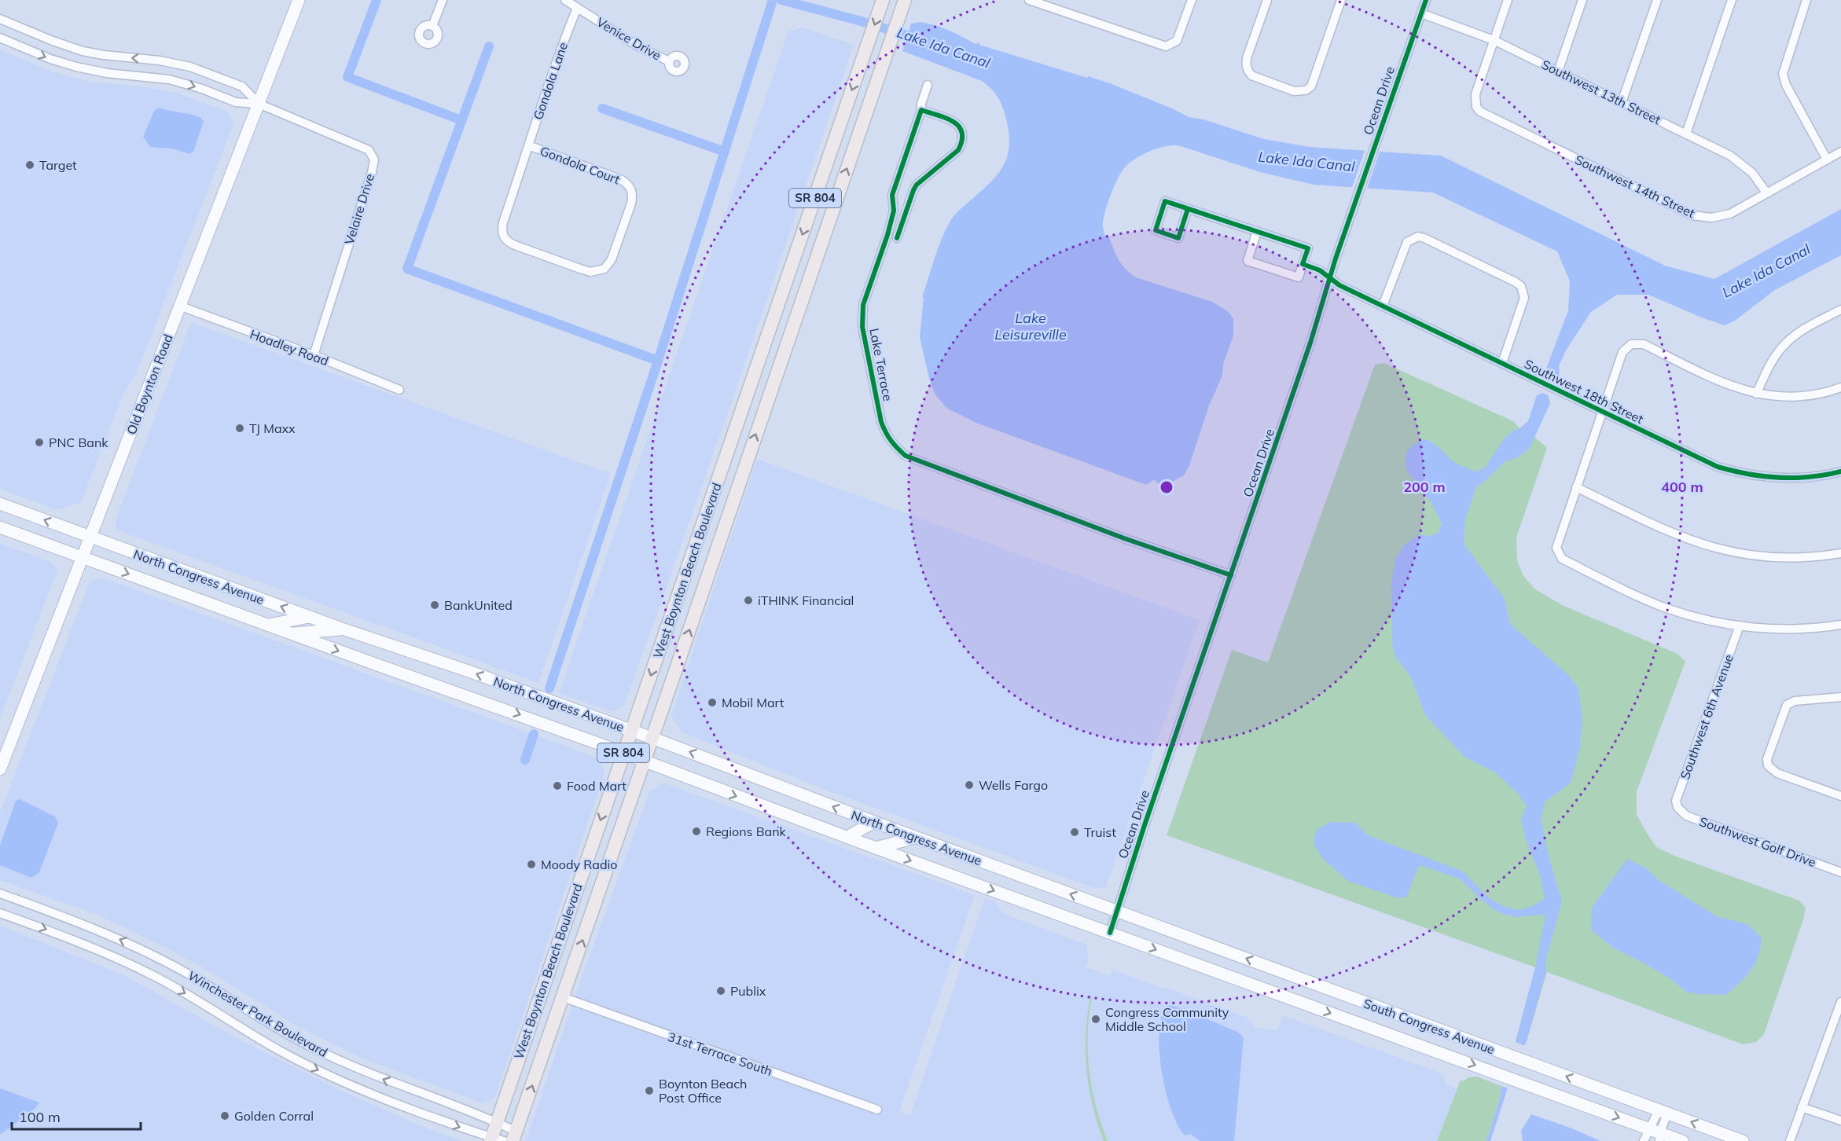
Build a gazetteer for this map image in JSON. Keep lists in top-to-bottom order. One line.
{"streets":{"main road":["SR 804","Old Boynton Road","West Boynton Beach Boulevard","North Congress Avenue","South Congress Avenue"],"street":["Venice Drive","Gondola Lane","Southwest 13th Street","Ocean Drive","Gondola Court","Southwest 14th Street","Velaire Drive","Hoadley Road","Lake Terrace","Southwest 18th Street","Southwest 6th Avenue","Southwest Golf Drive","Winchester Park Boulevard","31st Terrace South"]},"crossings":[["Venice Drive","Gondola Lane"],["Gondola Lane","Gondola Court"],["Southwest 13th Street","Ocean Drive"],["Southwest 13th Street","Southwest 14th Street"],["Ocean Drive","Lake Terrace"],["Ocean Drive","Southwest 18th Street"],["Ocean Drive","North Congress Avenue"],["Ocean Drive","South Congress Avenue"],["Velaire Drive","Hoadley Road"],["Velaire Drive","Old Boynton Road"],["Hoadley Road","Old Boynton Road"],["Old Boynton Road","North Congress Avenue"],["West Boynton Beach Boulevard","North Congress Avenue"],["West Boynton Beach Boulevard","Winchester Park Boulevard"],["West Boynton Beach Boulevard","31st Terrace South"],["North Congress Avenue","South Congress Avenue"],["Southwest 6th Avenue","Southwest Golf Drive"]],"water":["Lake Ida Canal","Lake Leisureville"],"places":["Target","TJ Maxx","PNC Bank","iTHINK Financial","BankUnited","Mobil Mart","Wells Fargo","Food Mart","Regions Bank","Truist","Moody Radio","Publix","Congress Community Middle School","Boynton Beach Post Office","Golden Corral"],"scale_bar":"100 m","rings":["200 m","400 m"]}
